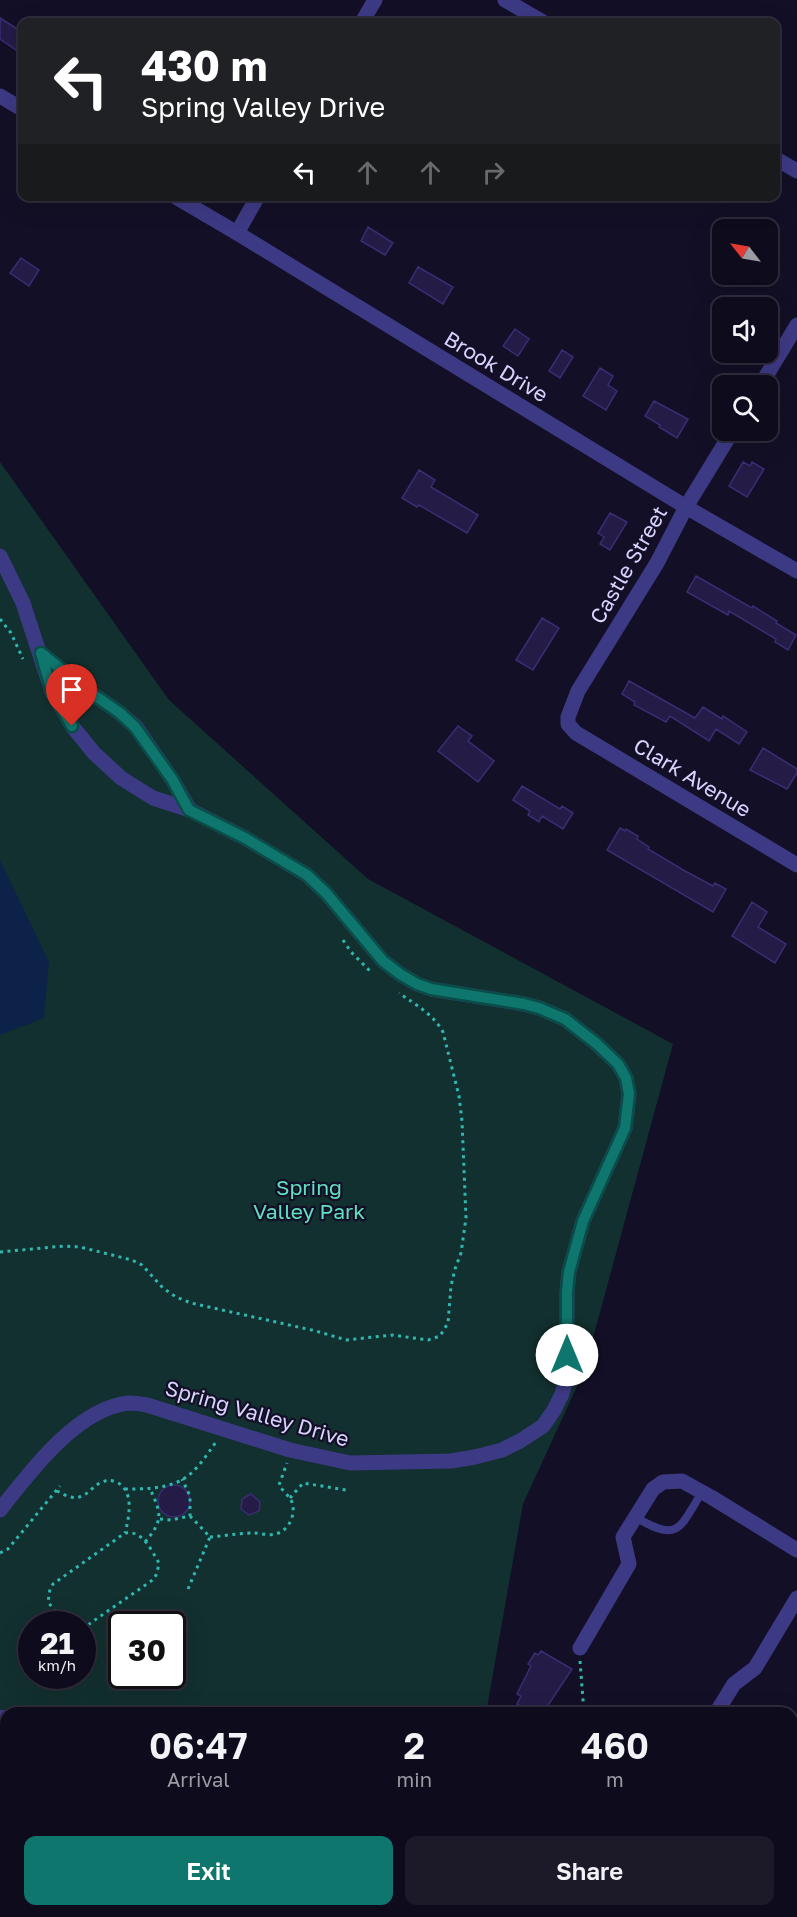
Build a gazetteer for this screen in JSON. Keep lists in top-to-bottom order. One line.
{"streets":{"street":["Brook Drive","Castle Street","Clark Avenue","Spring Valley Drive"]},"crossings":[["Brook Drive","Castle Street"],["Castle Street","Clark Avenue"]],"parks":["Spring Valley Park"],"north":"top left","page":{"turn":["430 m","Spring Valley Drive"],"speed":"21 km/h","limit":"30","eta":["06:47","Arrival","2","min","460","m"],"buttons":["Exit","Share"]}}
